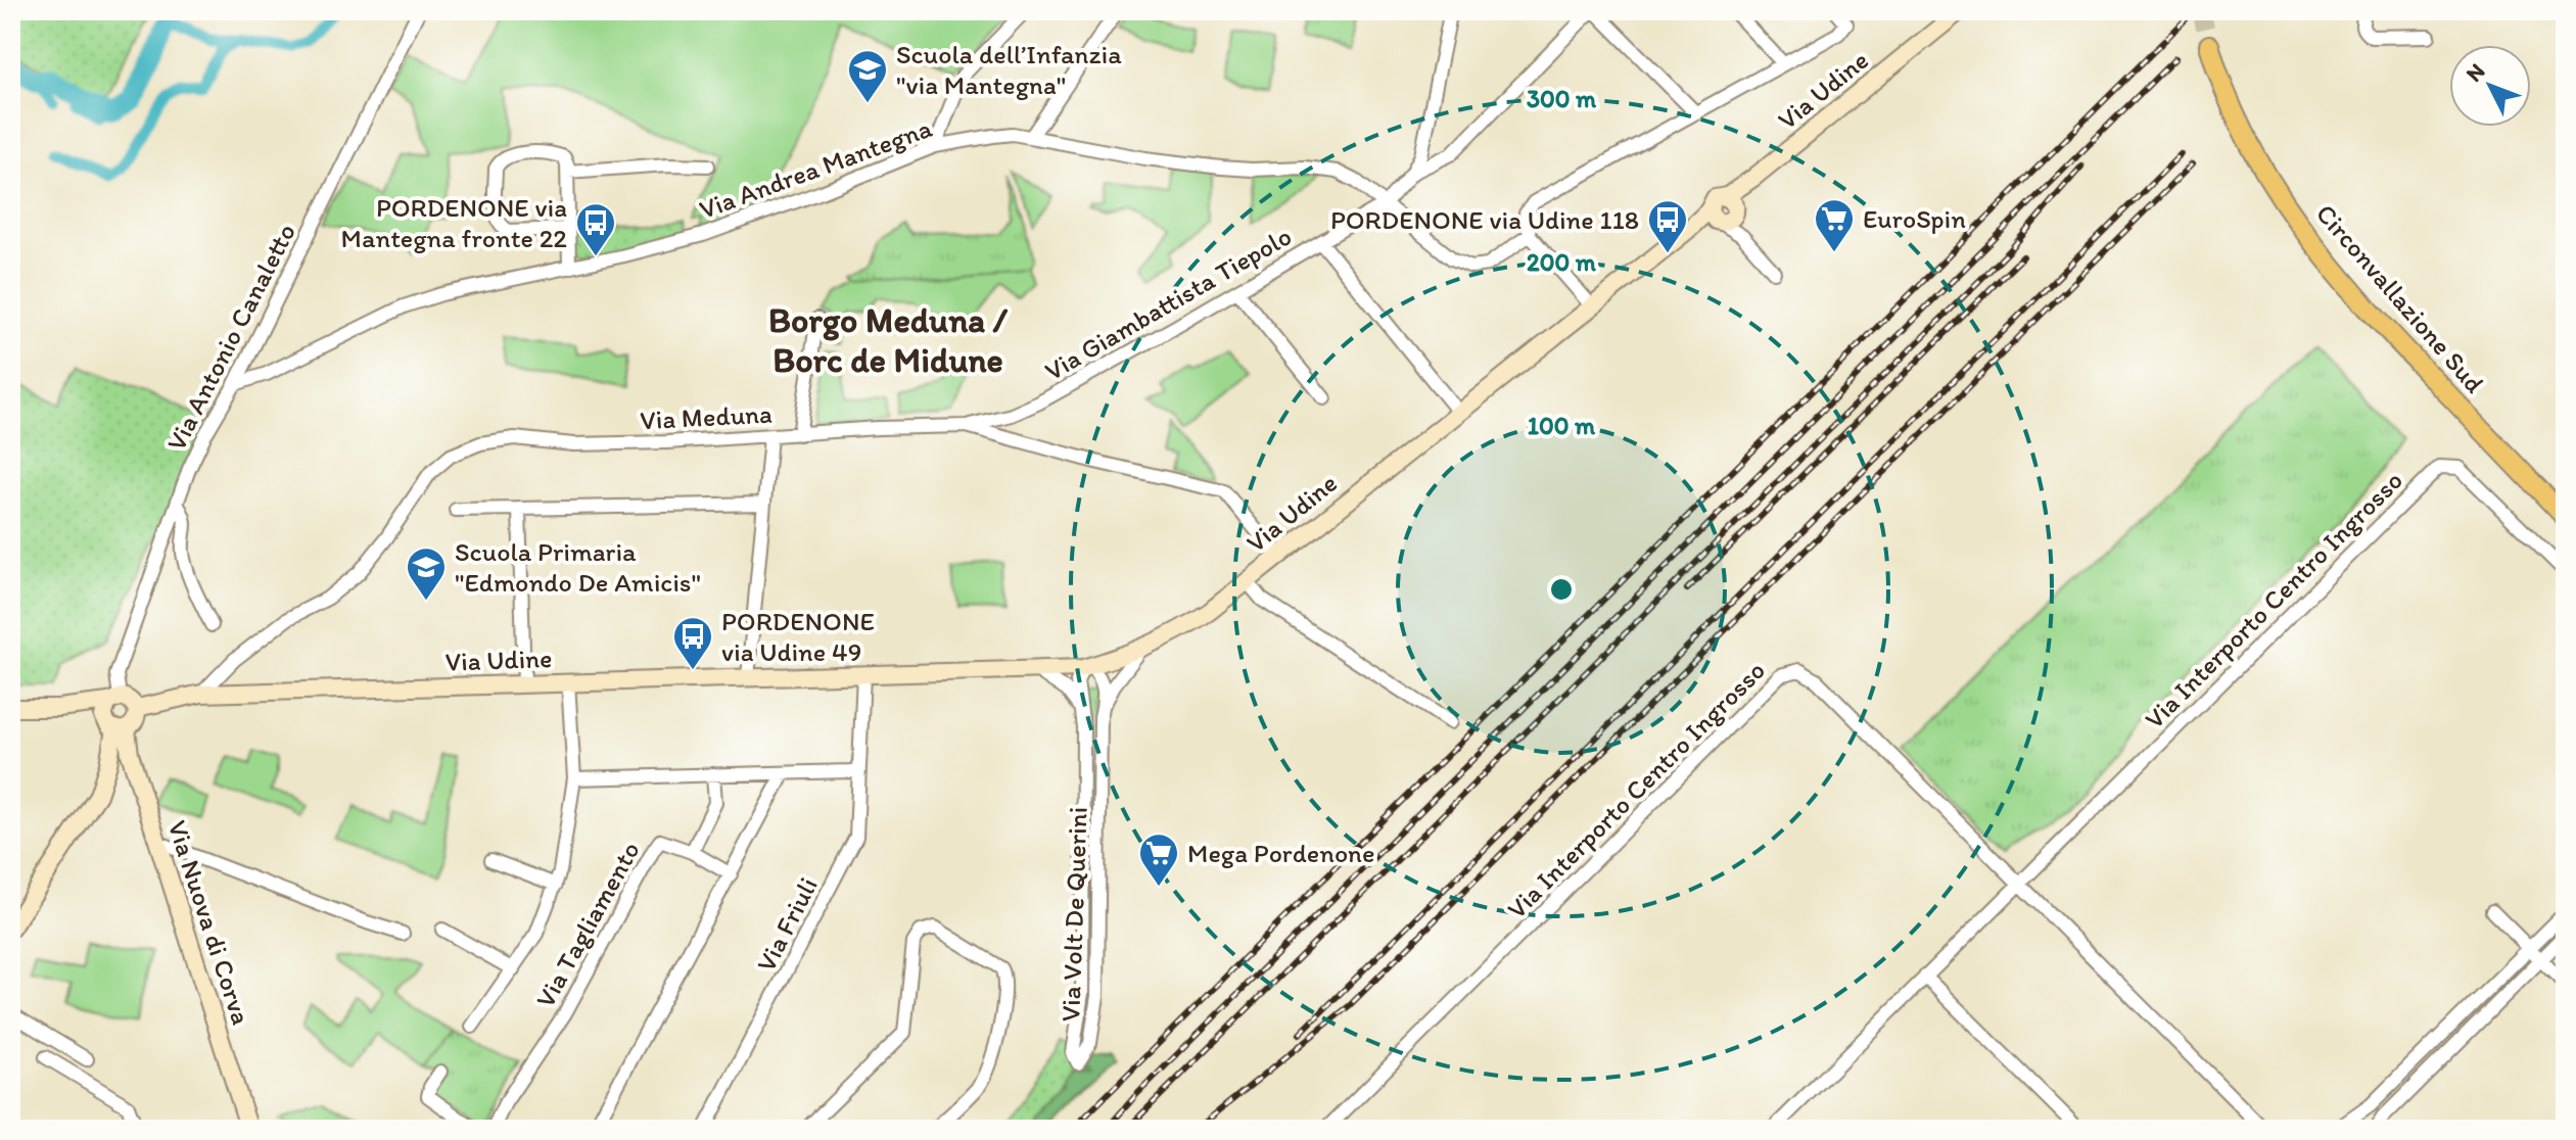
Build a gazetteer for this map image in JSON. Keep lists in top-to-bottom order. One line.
{"streets":{"main road":["Via Udine","Circonvallazione Sud","Via Nuova di Corva"],"street":["Via Andrea Mantegna","Via Giambattista Tiepolo","Via Antonio Canaletto","Via Meduna","Via Interporto Centro Ingrosso","Via Volt De Querini","Via Tagliamento","Via Friuli"]},"crossings":[["Via Udine","Via Antonio Canaletto"],["Via Udine","Via Meduna"],["Via Udine","Via Volt De Querini"],["Via Udine","Via Nuova di Corva"],["Via Udine","Via Friuli"],["Via Andrea Mantegna","Via Giambattista Tiepolo"],["Via Andrea Mantegna","Via Antonio Canaletto"],["Via Giambattista Tiepolo","Via Meduna"],["Via Antonio Canaletto","Via Nuova di Corva"]],"districts":["Borgo Meduna / Borc de Midune"],"places":{"school or university":["Scuola dell’Infanzia \"via Mantegna\"","Scuola Primaria \"Edmondo De Amicis\""],"supermarket":["EuroSpin","Mega Pordenone"],"bus stop":["PORDENONE via Udine 118","PORDENONE via Mantegna fronte 22","PORDENONE via Udine 49"]},"north":"top left","rings":["300 m","200 m","100 m"]}
